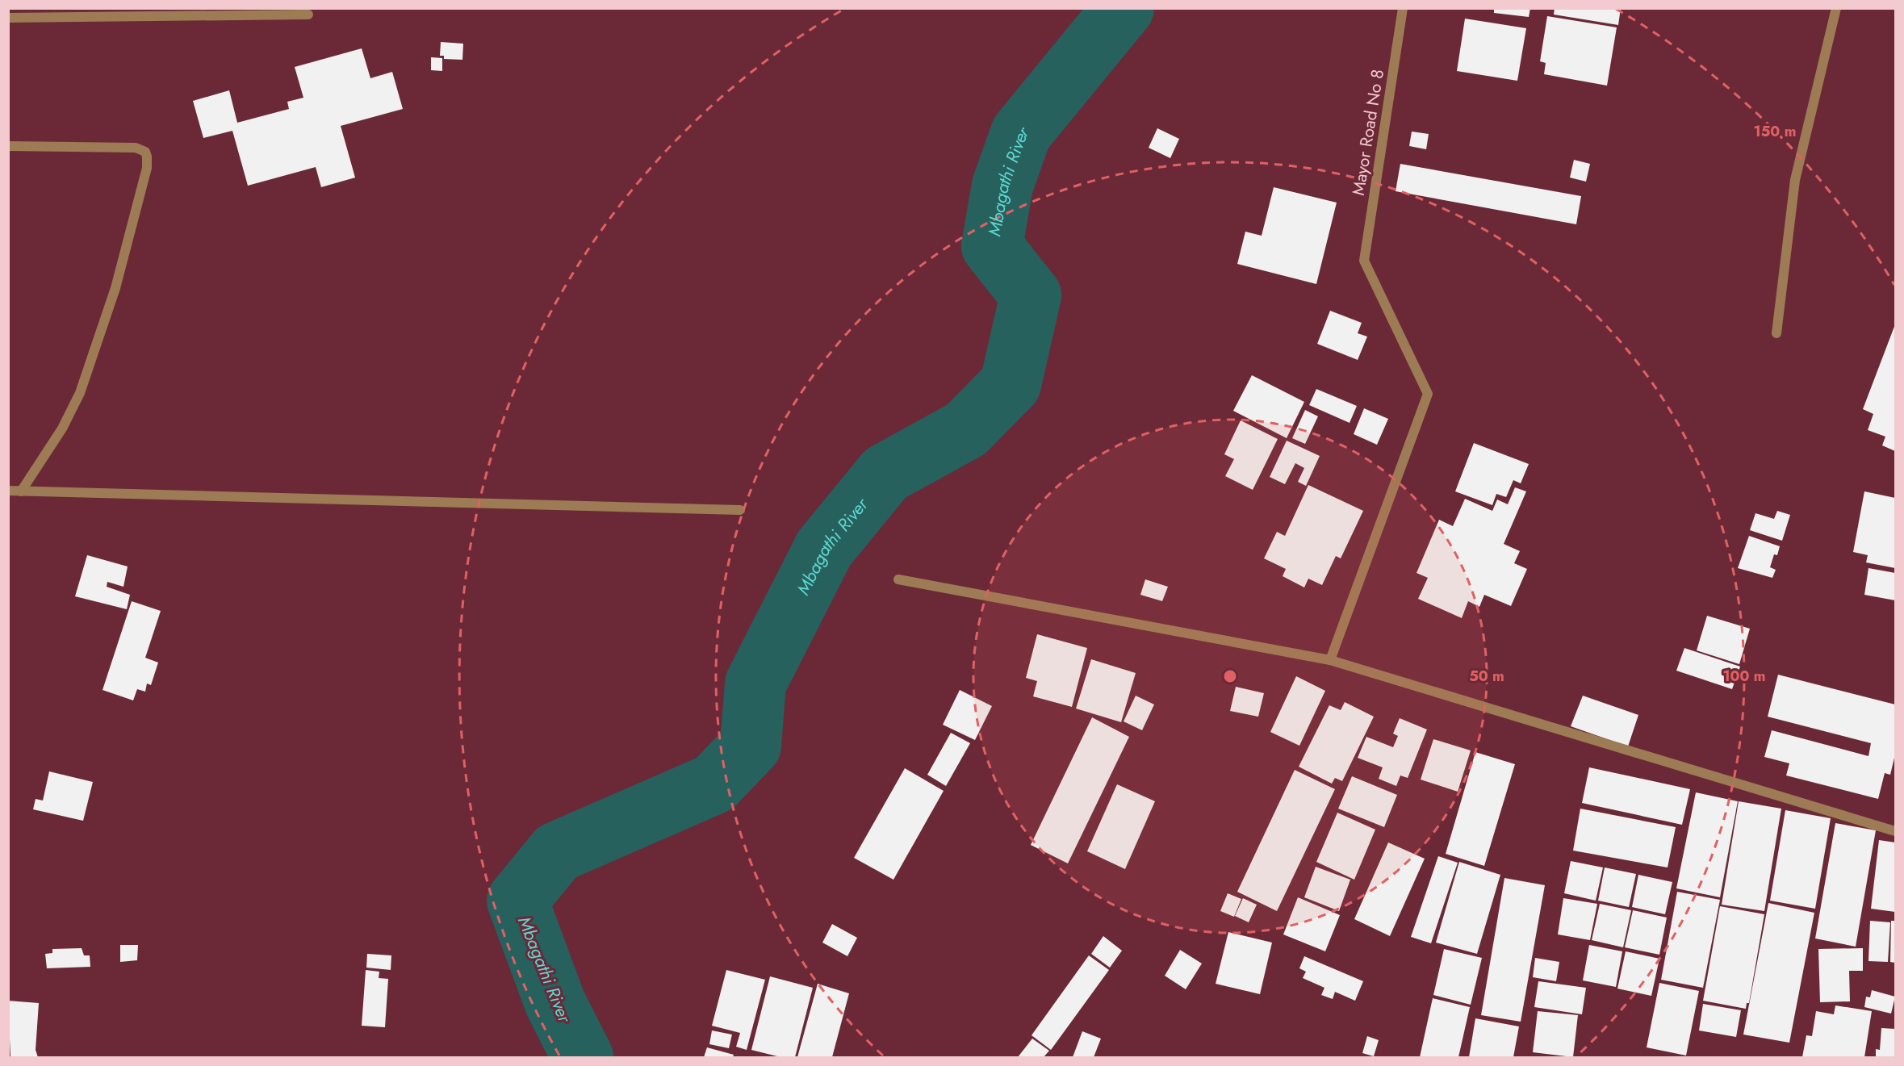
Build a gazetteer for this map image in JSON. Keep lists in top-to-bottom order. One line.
{"streets":{"street":["Mayor Road No 8"]},"water":["Mbagathi River"],"rings":["150 m","50 m","100 m"]}
